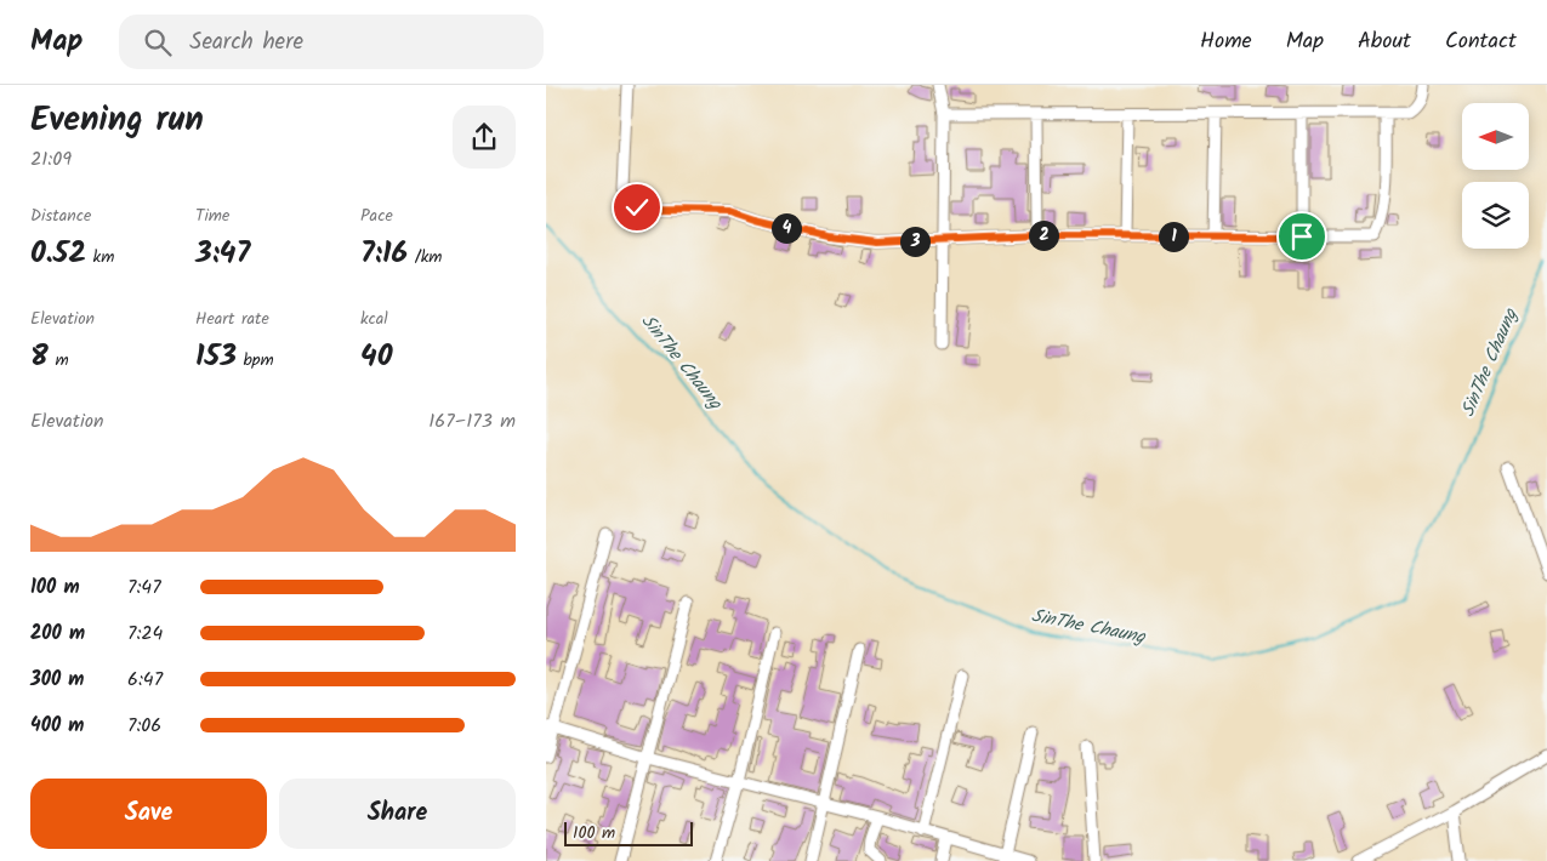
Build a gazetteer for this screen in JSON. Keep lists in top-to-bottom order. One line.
{"water":["SinThe Chaung"],"scale_bar":"100 m","north":"left","page":{"header":"Map","search":"Search here","nav":["Home","Map","About","Contact"],"heading":["Evening run","21:09"],"stats":[["Distance","0.52 km"],["Time","3:47"],["Pace","7:16 /km"],["Elevation","8 m"],["Heart rate","153 bpm"],["kcal","40"]],"pins":["4","2","1","3"],"chart":["Elevation","167–173 m"],"list":[{"name":"100 m","note":"7:47"},{"name":"200 m","note":"7:24"},{"name":"300 m","note":"6:47"},{"name":"400 m","note":"7:06"}],"buttons":["Save","Share"],"scale":"100 m"}}
